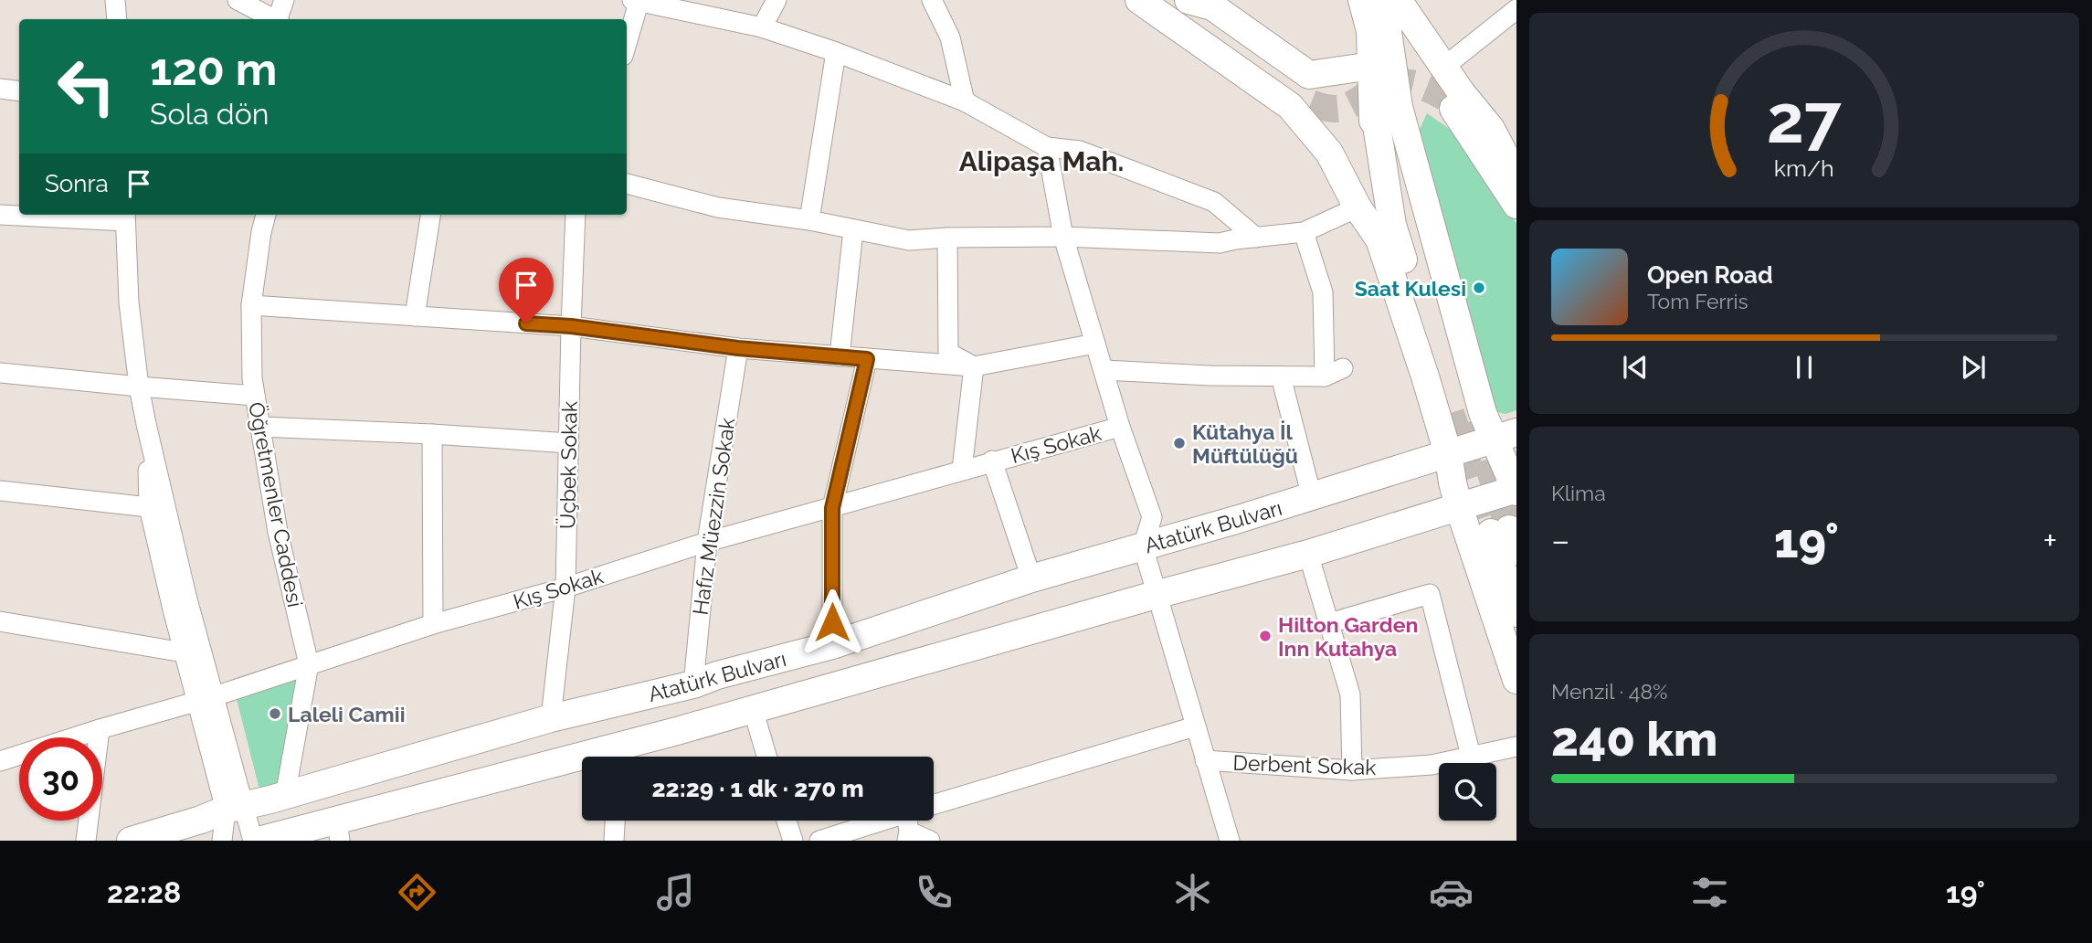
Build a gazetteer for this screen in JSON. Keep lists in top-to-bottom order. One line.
{"streets":{"main road":["Atatürk Bulvarı"],"street":["Kış Sokak","Üçbek Sokak","Öğretmenler Caddesi","Hafız Müezzin Sokak","Derbent Sokak"]},"crossings":[["Kış Sokak","Üçbek Sokak"],["Kış Sokak","Öğretmenler Caddesi"],["Kış Sokak","Hafız Müezzin Sokak"],["Üçbek Sokak","Atatürk Bulvarı"],["Öğretmenler Caddesi","Atatürk Bulvarı"],["Hafız Müezzin Sokak","Atatürk Bulvarı"]],"districts":["Alipaşa Mah."],"places":["Saat Kulesi","Kütahya İl Müftülüğü","Hilton Garden Inn Kutahya","Laleli Camii"],"page":{"turn":["120 m","Sola dön"],"then":"Sonra","song":["Open Road","Tom Ferris"],"tile":["Klima",["Menzil · 48%","240 km"]],"heat":["−","19°","+"],"limit":"30","trip":"22:29 · 1 dk · 270 m","tabs":["22:28","19°"],"gauge":["27","km/h"]}}
